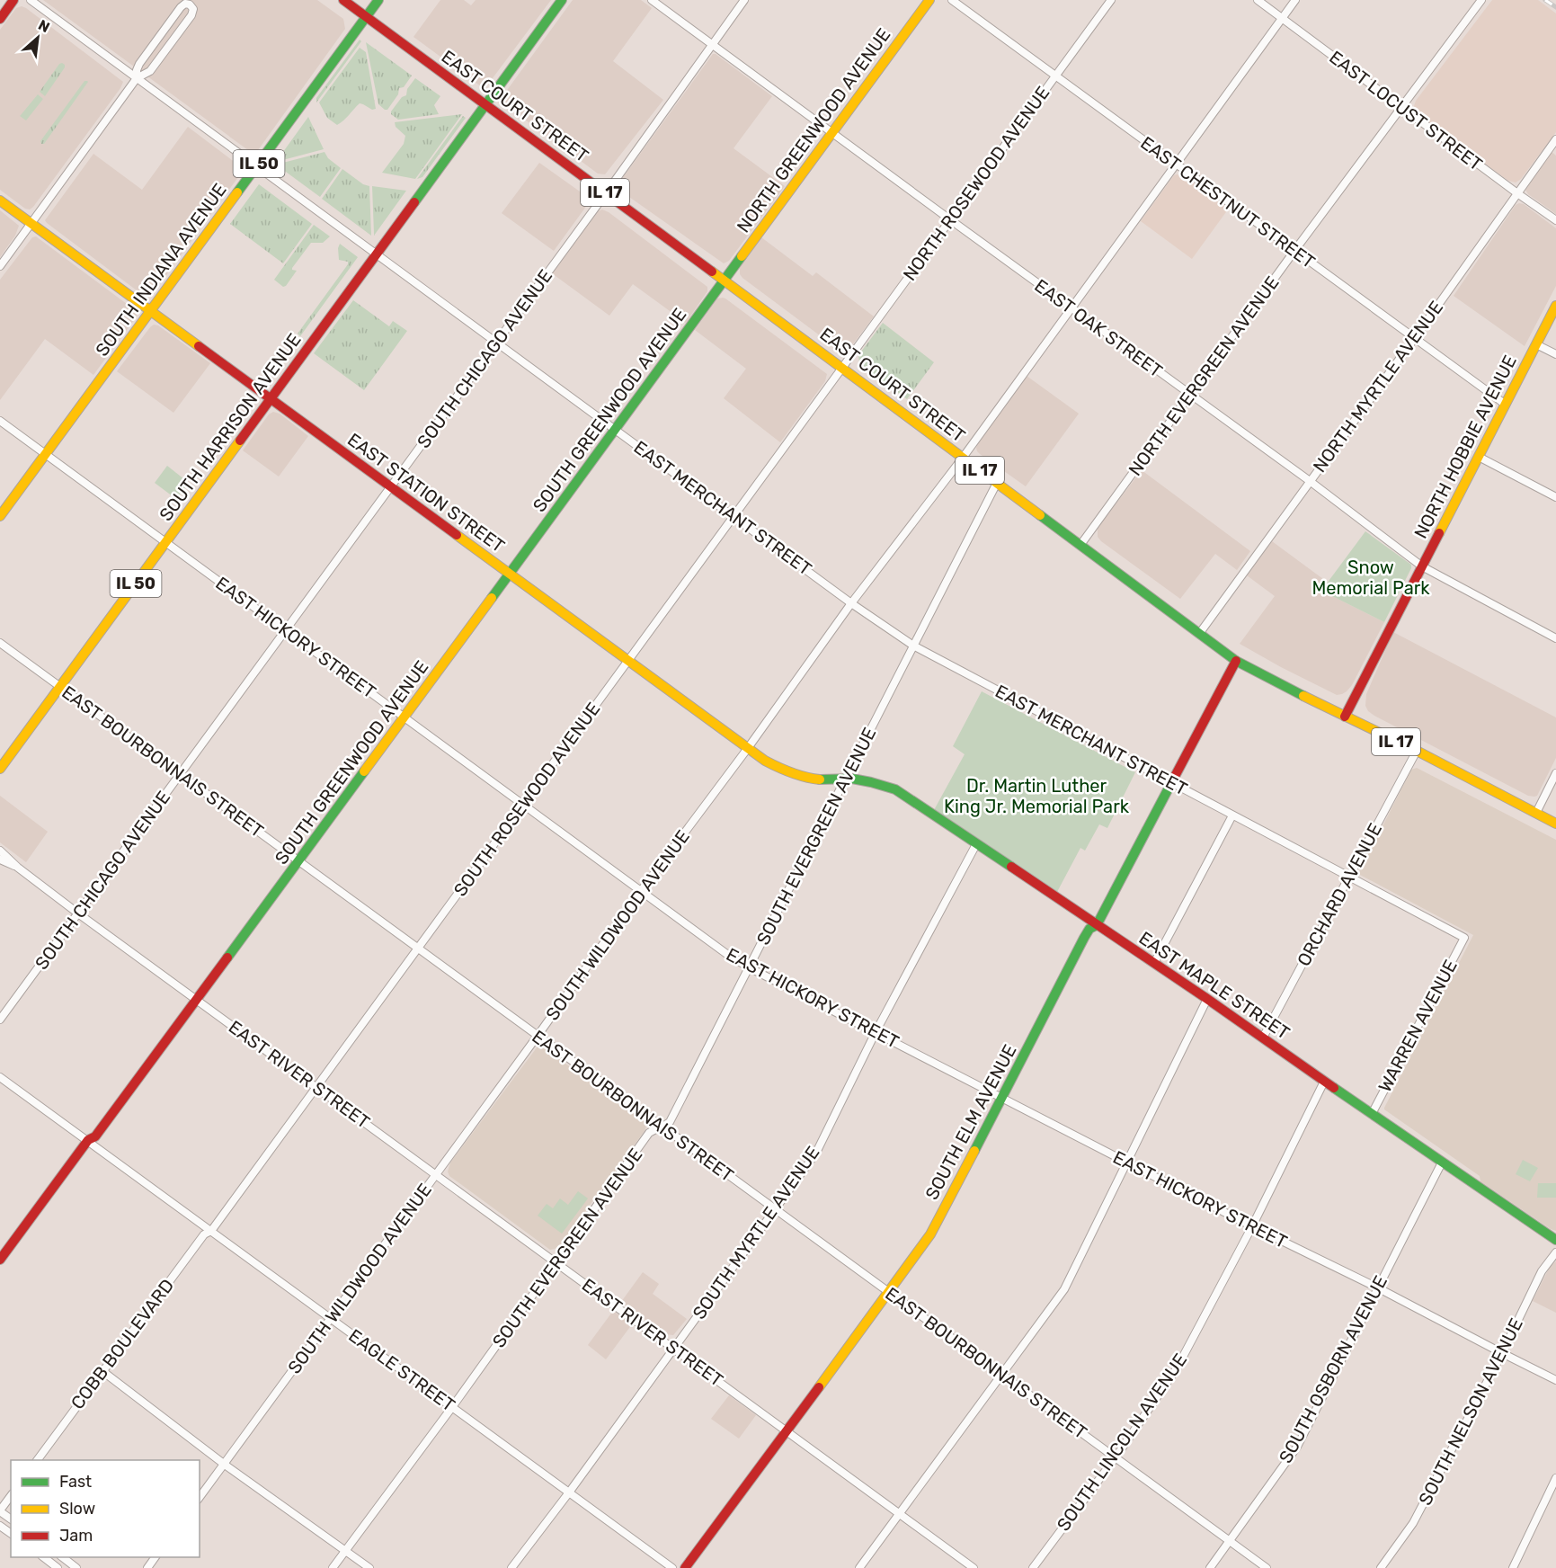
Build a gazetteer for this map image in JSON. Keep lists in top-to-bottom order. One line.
{"streets":{"main road":["EAST COURT STREET","NORTH GREENWOOD AVENUE","IL 50","IL 17","SOUTH INDIANA AVENUE","SOUTH GREENWOOD AVENUE","SOUTH HARRISON AVENUE","NORTH HOBBIE AVENUE","EAST STATION STREET","EAST MAPLE STREET","SOUTH ELM AVENUE"],"street":["EAST LOCUST STREET","NORTH ROSEWOOD AVENUE","EAST CHESTNUT STREET","EAST OAK STREET","SOUTH CHICAGO AVENUE","NORTH EVERGREEN AVENUE","NORTH MYRTLE AVENUE","EAST MERCHANT STREET","EAST HICKORY STREET","EAST BOURBONNAIS STREET","SOUTH ROSEWOOD AVENUE","SOUTH EVERGREEN AVENUE","ORCHARD AVENUE","SOUTH WILDWOOD AVENUE","WARREN AVENUE","EAST RIVER STREET","SOUTH MYRTLE AVENUE","COBB BOULEVARD","SOUTH OSBORN AVENUE","EAGLE STREET","SOUTH NELSON AVENUE","SOUTH LINCOLN AVENUE"]},"crossings":[["EAST COURT STREET","NORTH GREENWOOD AVENUE"],["EAST COURT STREET","IL 50"],["EAST COURT STREET","NORTH ROSEWOOD AVENUE"],["EAST COURT STREET","SOUTH INDIANA AVENUE"],["EAST COURT STREET","SOUTH CHICAGO AVENUE"],["EAST COURT STREET","NORTH EVERGREEN AVENUE"],["EAST COURT STREET","NORTH MYRTLE AVENUE"],["EAST COURT STREET","SOUTH GREENWOOD AVENUE"],["EAST COURT STREET","SOUTH HARRISON AVENUE"],["EAST COURT STREET","NORTH HOBBIE AVENUE"],["EAST COURT STREET","SOUTH ROSEWOOD AVENUE"],["EAST COURT STREET","SOUTH EVERGREEN AVENUE"],["EAST COURT STREET","ORCHARD AVENUE"],["EAST COURT STREET","SOUTH WILDWOOD AVENUE"],["EAST COURT STREET","SOUTH ELM AVENUE"],["EAST LOCUST STREET","NORTH EVERGREEN AVENUE"],["EAST LOCUST STREET","NORTH MYRTLE AVENUE"],["EAST LOCUST STREET","SOUTH WILDWOOD AVENUE"],["NORTH GREENWOOD AVENUE","EAST OAK STREET"],["NORTH GREENWOOD AVENUE","SOUTH GREENWOOD AVENUE"],["IL 50","SOUTH INDIANA AVENUE"],["IL 50","SOUTH HARRISON AVENUE"],["NORTH ROSEWOOD AVENUE","EAST CHESTNUT STREET"],["NORTH ROSEWOOD AVENUE","EAST OAK STREET"],["NORTH ROSEWOOD AVENUE","SOUTH ROSEWOOD AVENUE"],["EAST CHESTNUT STREET","NORTH EVERGREEN AVENUE"],["EAST CHESTNUT STREET","NORTH MYRTLE AVENUE"],["EAST CHESTNUT STREET","NORTH HOBBIE AVENUE"],["EAST CHESTNUT STREET","SOUTH WILDWOOD AVENUE"],["SOUTH INDIANA AVENUE","EAST STATION STREET"],["SOUTH INDIANA AVENUE","EAST MERCHANT STREET"],["SOUTH INDIANA AVENUE","EAST HICKORY STREET"],["EAST OAK STREET","SOUTH CHICAGO AVENUE"],["EAST OAK STREET","NORTH EVERGREEN AVENUE"],["EAST OAK STREET","NORTH MYRTLE AVENUE"],["EAST OAK STREET","NORTH HOBBIE AVENUE"],["EAST OAK STREET","SOUTH WILDWOOD AVENUE"],["SOUTH CHICAGO AVENUE","EAST STATION STREET"],["SOUTH CHICAGO AVENUE","EAST MERCHANT STREET"],["SOUTH CHICAGO AVENUE","EAST HICKORY STREET"],["SOUTH CHICAGO AVENUE","EAST BOURBONNAIS STREET"],["SOUTH CHICAGO AVENUE","EAST RIVER STREET"],["SOUTH GREENWOOD AVENUE","EAST STATION STREET"],["SOUTH GREENWOOD AVENUE","EAST MERCHANT STREET"],["SOUTH GREENWOOD AVENUE","EAST HICKORY STREET"],["SOUTH GREENWOOD AVENUE","EAST BOURBONNAIS STREET"],["SOUTH GREENWOOD AVENUE","EAST RIVER STREET"],["SOUTH GREENWOOD AVENUE","EAGLE STREET"],["SOUTH HARRISON AVENUE","EAST STATION STREET"],["SOUTH HARRISON AVENUE","EAST MERCHANT STREET"],["SOUTH HARRISON AVENUE","EAST HICKORY STREET"],["SOUTH HARRISON AVENUE","EAST BOURBONNAIS STREET"],["EAST STATION STREET","SOUTH ROSEWOOD AVENUE"],["EAST STATION STREET","SOUTH EVERGREEN AVENUE"],["EAST STATION STREET","SOUTH WILDWOOD AVENUE"],["EAST STATION STREET","EAST MAPLE STREET"],["EAST MERCHANT STREET","SOUTH ROSEWOOD AVENUE"],["EAST MERCHANT STREET","SOUTH EVERGREEN AVENUE"],["EAST MERCHANT STREET","ORCHARD AVENUE"],["EAST MERCHANT STREET","SOUTH WILDWOOD AVENUE"],["EAST MERCHANT STREET","WARREN AVENUE"],["EAST MERCHANT STREET","SOUTH ELM AVENUE"],["EAST HICKORY STREET","SOUTH ROSEWOOD AVENUE"],["EAST HICKORY STREET","SOUTH EVERGREEN AVENUE"],["EAST HICKORY STREET","SOUTH WILDWOOD AVENUE"],["EAST HICKORY STREET","SOUTH ELM AVENUE"],["EAST HICKORY STREET","SOUTH MYRTLE AVENUE"],["EAST HICKORY STREET","SOUTH OSBORN AVENUE"],["EAST HICKORY STREET","SOUTH NELSON AVENUE"],["EAST HICKORY STREET","SOUTH LINCOLN AVENUE"],["EAST BOURBONNAIS STREET","SOUTH ROSEWOOD AVENUE"],["EAST BOURBONNAIS STREET","SOUTH EVERGREEN AVENUE"],["EAST BOURBONNAIS STREET","SOUTH WILDWOOD AVENUE"],["EAST BOURBONNAIS STREET","SOUTH ELM AVENUE"],["EAST BOURBONNAIS STREET","SOUTH MYRTLE AVENUE"],["EAST BOURBONNAIS STREET","SOUTH OSBORN AVENUE"],["EAST BOURBONNAIS STREET","SOUTH LINCOLN AVENUE"],["SOUTH ROSEWOOD AVENUE","EAST RIVER STREET"],["SOUTH ROSEWOOD AVENUE","COBB BOULEVARD"],["SOUTH ROSEWOOD AVENUE","EAGLE STREET"],["SOUTH EVERGREEN AVENUE","EAST MAPLE STREET"],["SOUTH EVERGREEN AVENUE","EAST RIVER STREET"],["SOUTH EVERGREEN AVENUE","EAGLE STREET"],["ORCHARD AVENUE","EAST MAPLE STREET"],["SOUTH WILDWOOD AVENUE","EAST RIVER STREET"],["SOUTH WILDWOOD AVENUE","EAGLE STREET"],["EAST MAPLE STREET","WARREN AVENUE"],["EAST MAPLE STREET","SOUTH ELM AVENUE"],["EAST MAPLE STREET","SOUTH MYRTLE AVENUE"],["EAST MAPLE STREET","SOUTH OSBORN AVENUE"],["EAST MAPLE STREET","SOUTH LINCOLN AVENUE"],["EAST RIVER STREET","SOUTH ELM AVENUE"],["EAST RIVER STREET","SOUTH MYRTLE AVENUE"],["SOUTH MYRTLE AVENUE","EAGLE STREET"],["COBB BOULEVARD","EAGLE STREET"]],"parks":["Snow Memorial Park","Dr. Martin Luther King Jr. Memorial Park"],"legend":["Fast","Slow","Jam"],"north":"top right"}
